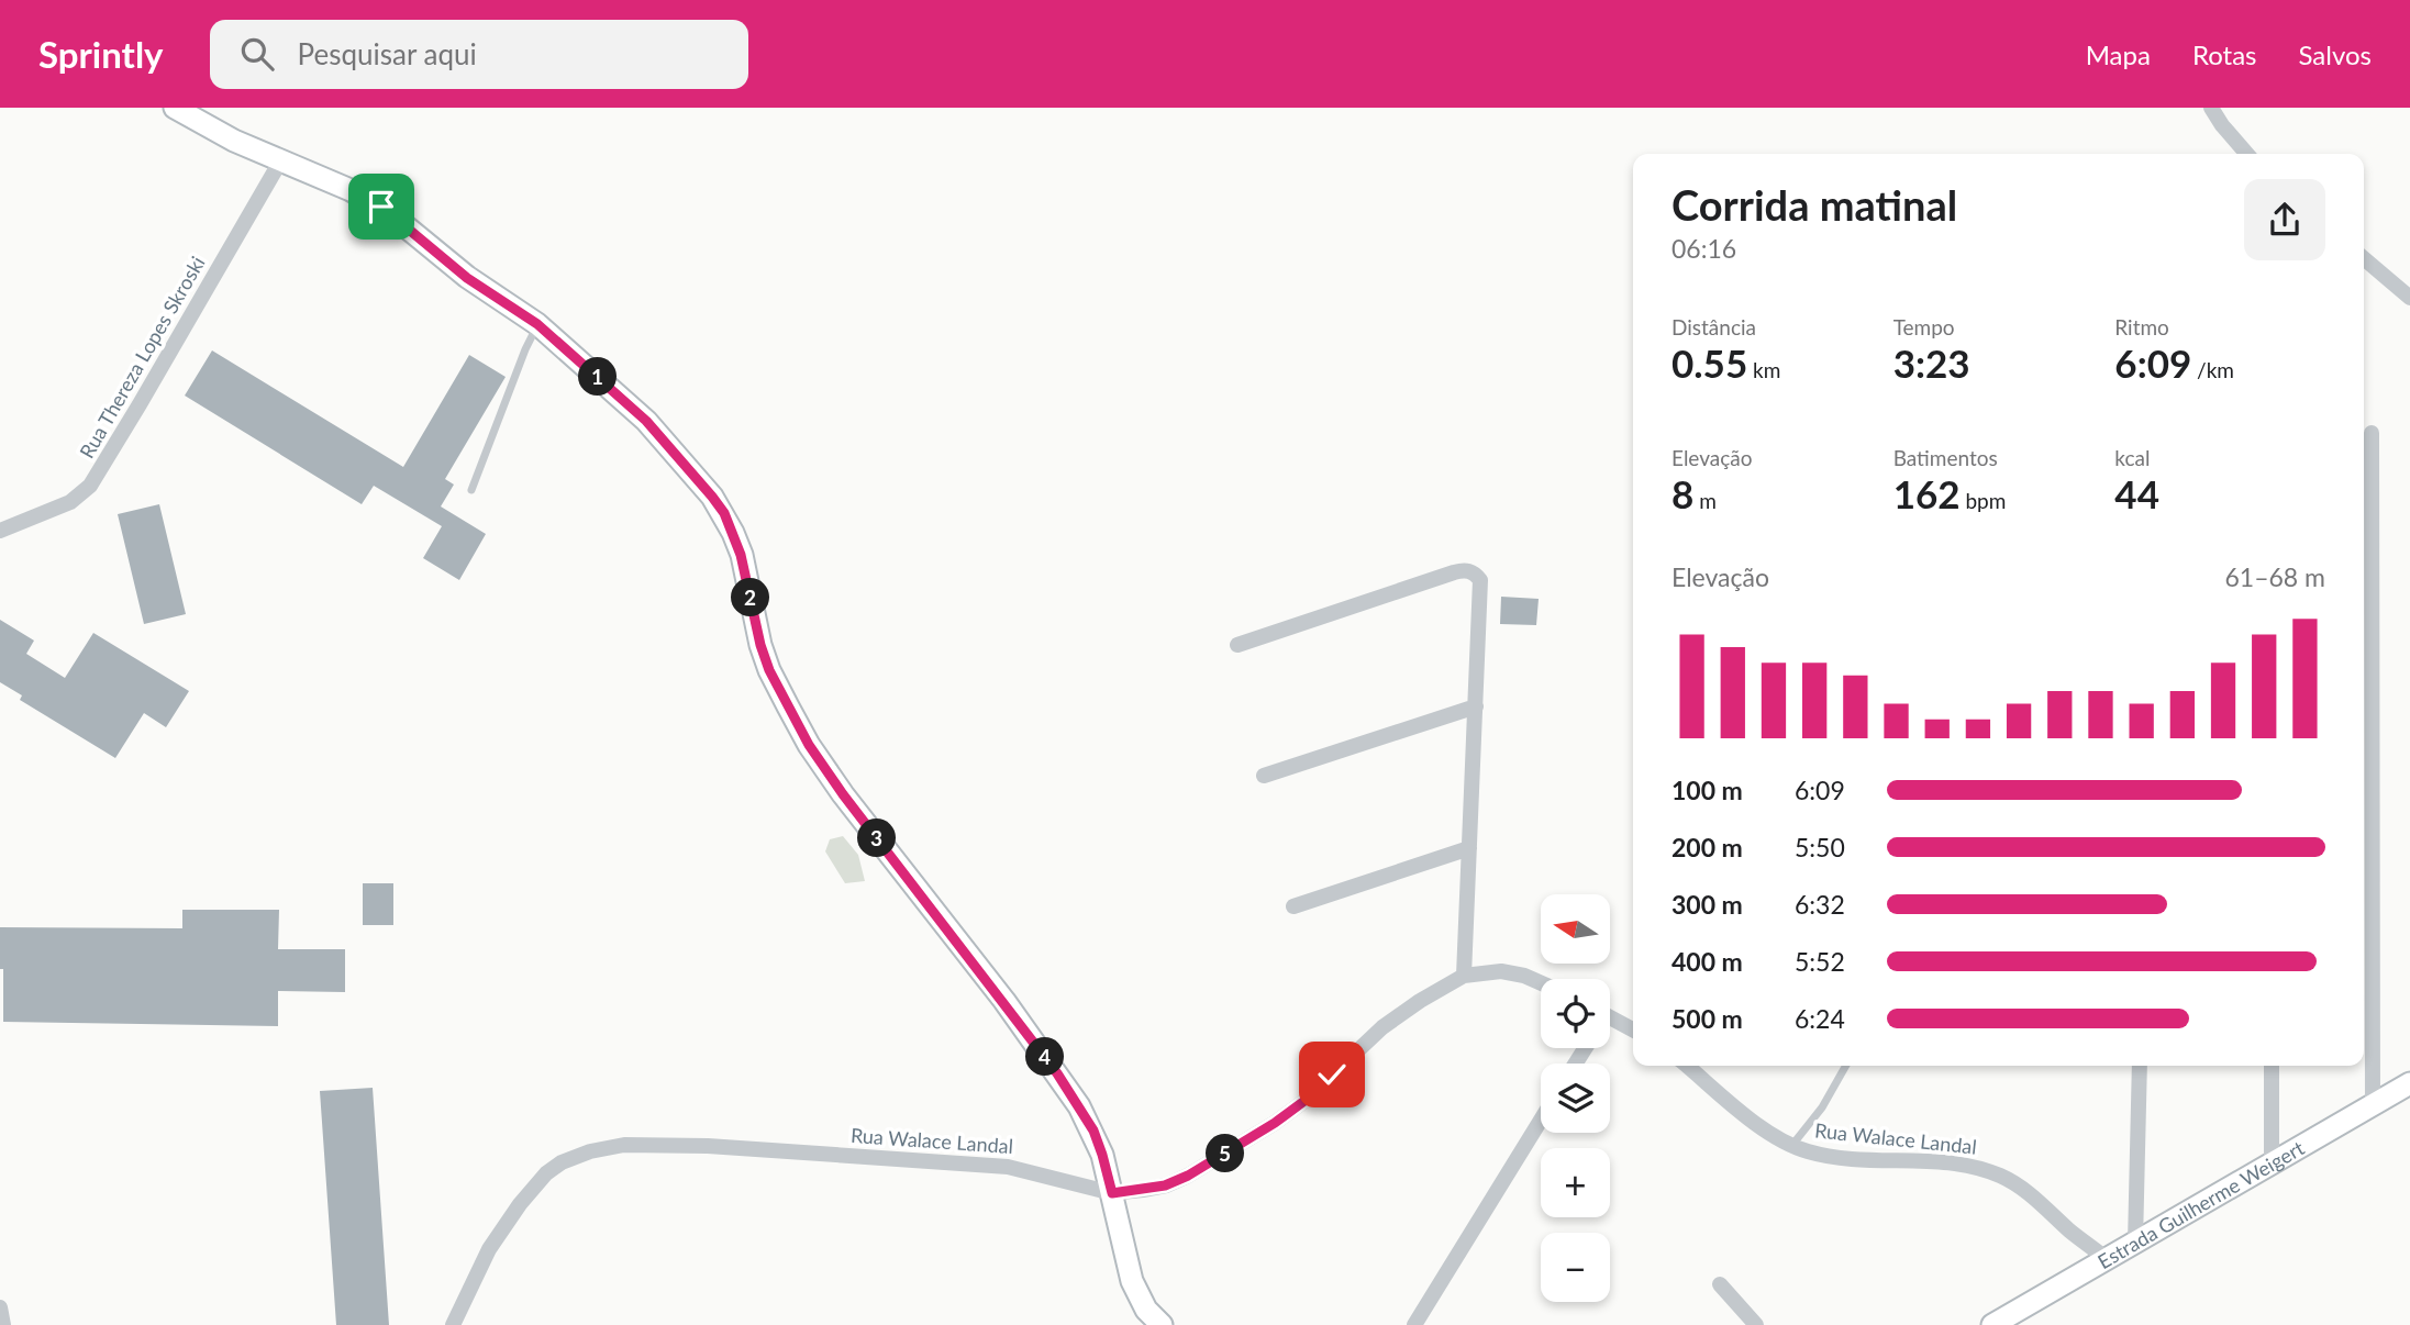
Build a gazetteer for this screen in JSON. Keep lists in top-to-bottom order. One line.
{"streets":{"street":["Rua Thereza Lopes Skroski","Rua Walace Landal","Estrada Guilherme Weigert"]},"crossings":[["Rua Walace Landal","Estrada Guilherme Weigert"]],"north":"left","page":{"header":"Sprintly","search":"Pesquisar aqui","nav":["Mapa","Rotas","Salvos"],"heading":["Corrida matinal","06:16"],"stats":[["Distância","0.55 km"],["Tempo","3:23"],["Ritmo","6:09 /km"],["Elevação","8 m"],["Batimentos","162 bpm"],["kcal","44"]],"pins":["1","2","3","4","5"],"chart":["Elevação","61–68 m"],"list":[{"name":"100 m","note":"6:09"},{"name":"200 m","note":"5:50"},{"name":"300 m","note":"6:32"},{"name":"400 m","note":"5:52"},{"name":"500 m","note":"6:24"}],"map_buttons":["+","−"]}}
